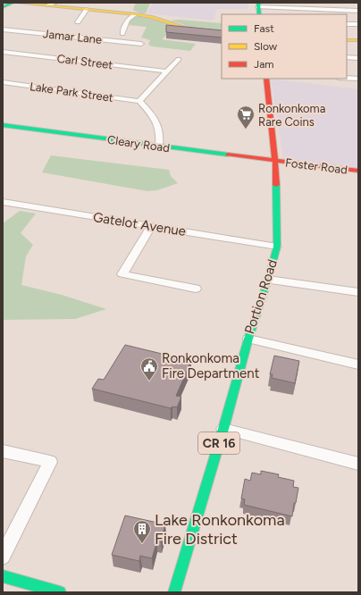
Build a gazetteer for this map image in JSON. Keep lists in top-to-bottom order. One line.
{"streets":{"street":["Jamar Lane","Carl Street","Lake Park Street","Cleary Road","Foster Road","Gatelot Avenue","Portion Road","CR 16"]},"crossings":[["Cleary Road","Foster Road"],["Cleary Road","Portion Road"],["Foster Road","Portion Road"],["Gatelot Avenue","Portion Road"]],"places":{"supermarket":["Ronkonkoma Rare Coins"],"public building":["Ronkonkoma Fire Department"],"building":["Lake Ronkonkoma Fire District"]},"legend":["Fast","Slow","Jam"]}
